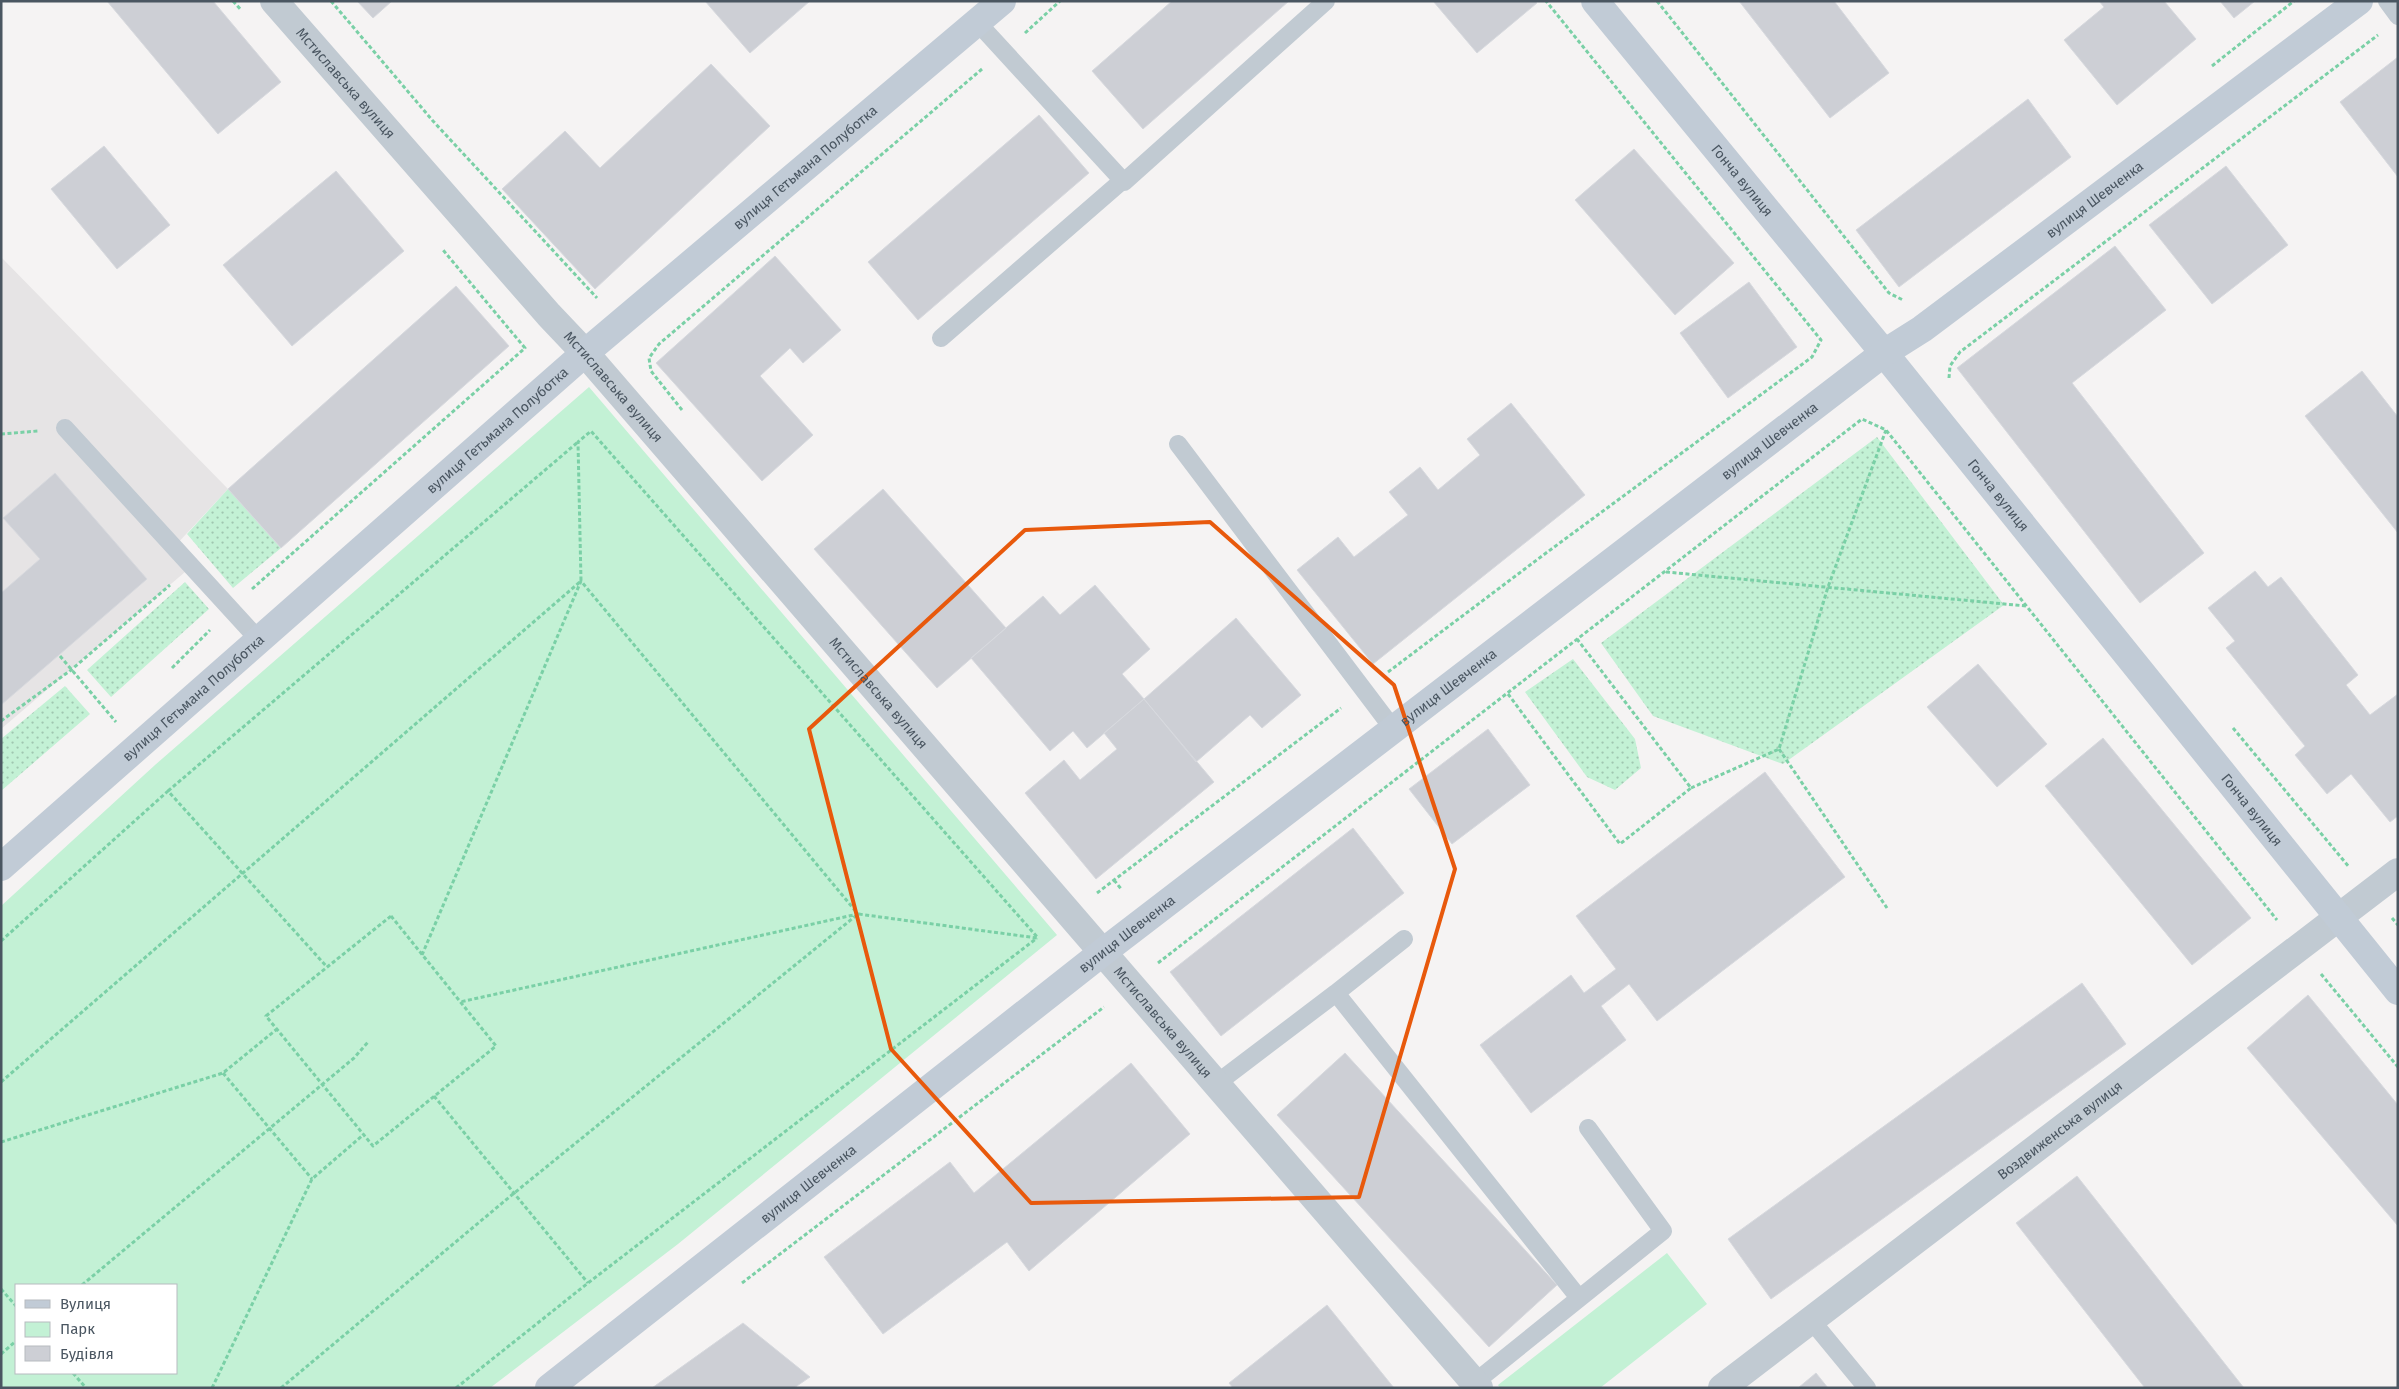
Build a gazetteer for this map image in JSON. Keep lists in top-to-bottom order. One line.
{"streets":{"main road":["вулиця Гетьмана Полуботка","Гонча вулиця","вулиця Шевченка"],"street":["Мстиславська вулиця","Воздвиженська вулиця"]},"crossings":[["Мстиславська вулиця","вулиця Гетьмана Полуботка"],["Мстиславська вулиця","вулиця Шевченка"],["Гонча вулиця","вулиця Шевченка"],["Гонча вулиця","Воздвиженська вулиця"]],"legend":["Вулиця","Парк","Будівля"]}
